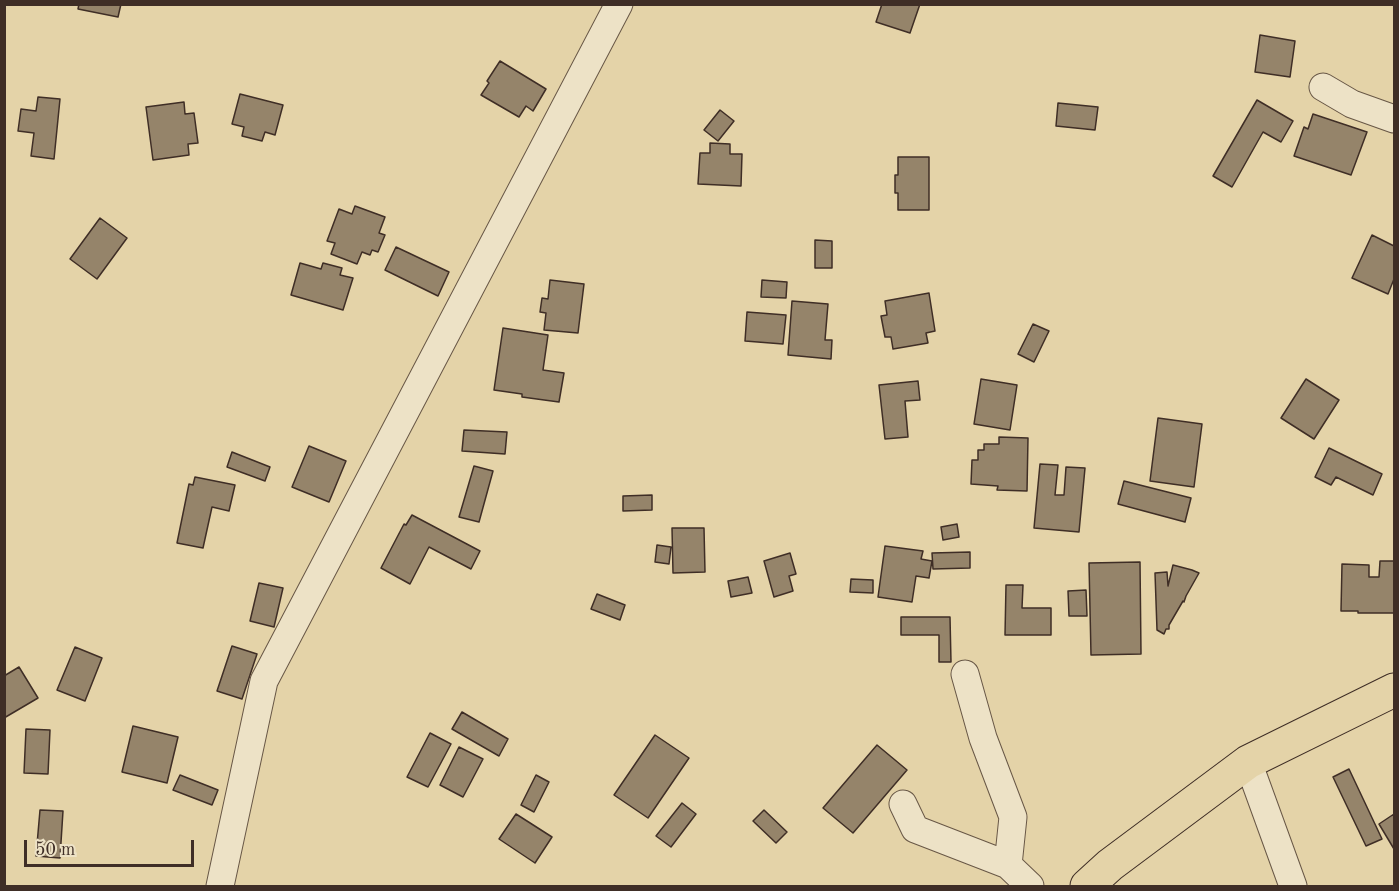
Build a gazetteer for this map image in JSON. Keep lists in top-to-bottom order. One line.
{"scale_bar":"50 m"}
